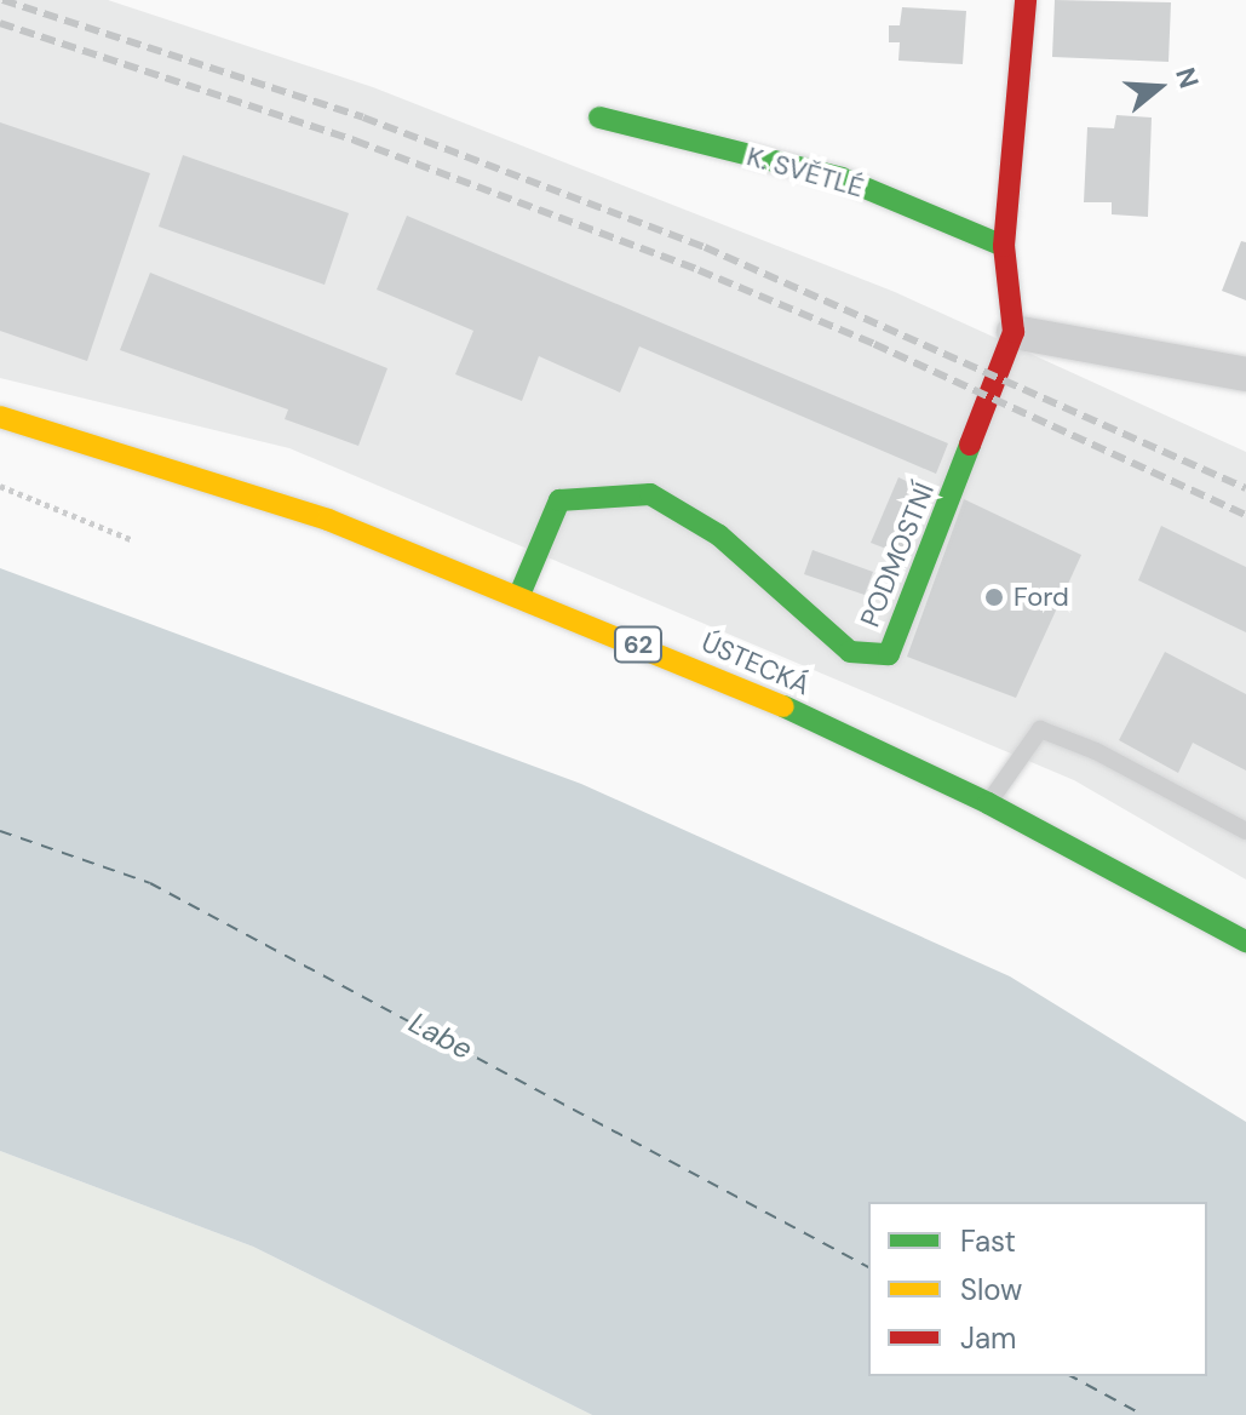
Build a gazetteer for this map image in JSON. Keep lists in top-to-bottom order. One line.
{"streets":{"street":["K. SVĚTLÉ","PODMOSTNÍ","62","ÚSTECKÁ"]},"crossings":[["K. SVĚTLÉ","PODMOSTNÍ"],["PODMOSTNÍ","ÚSTECKÁ"]],"water":["Labe"],"places":["Ford"],"legend":["Fast","Slow","Jam"],"north":"right"}
